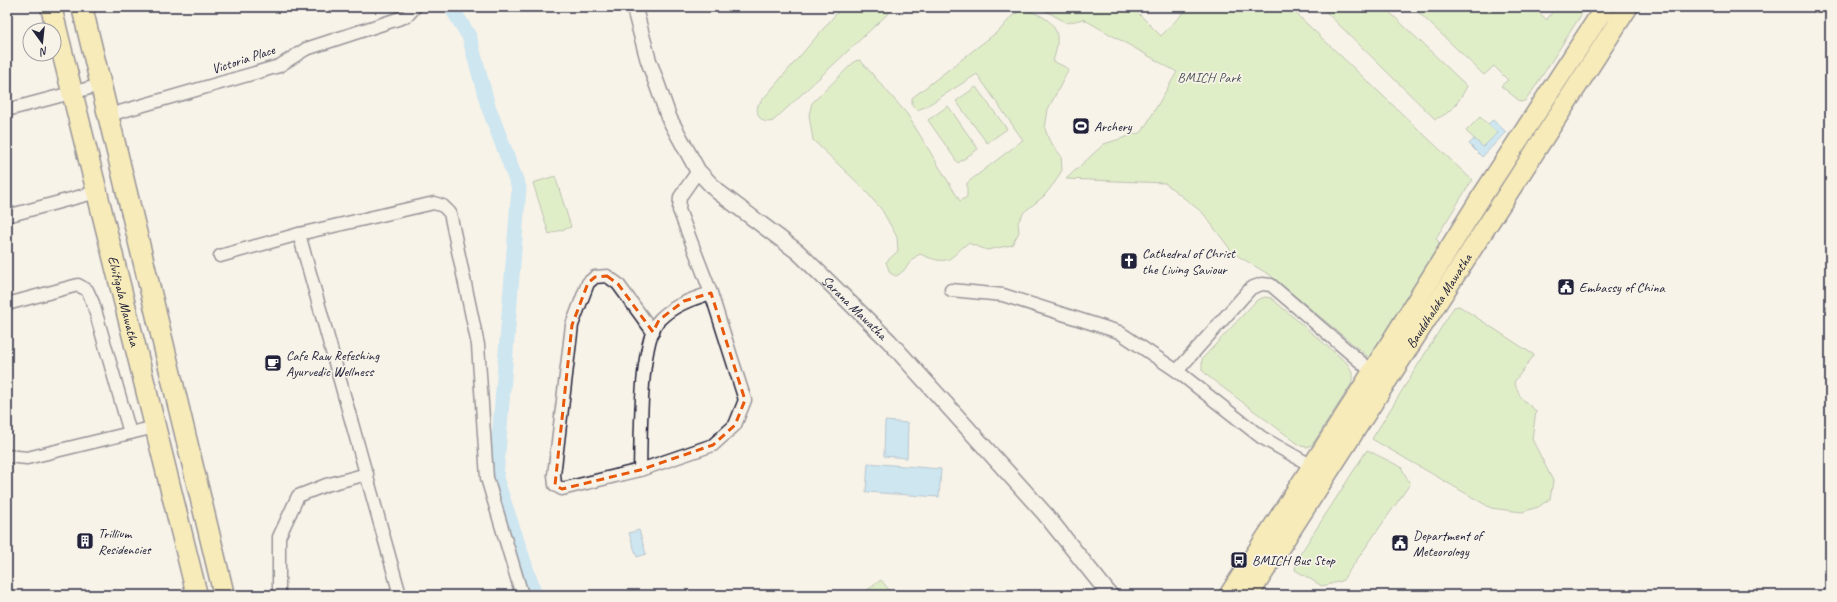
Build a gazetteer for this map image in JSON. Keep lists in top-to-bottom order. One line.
{"streets":{"highway":["Elvitigala Mawatha"],"main road":["Bauddhaloka Mawatha"],"street":["Victoria Place","Sarana Mawatha"]},"crossings":[["Victoria Place","Elvitigala Mawatha"]],"parks":["BMICH Park"],"places":{"sports":["Archery"],"church":["Cathedral of Christ the Living Saviour"],"public building":["Embassy of China","Department of Meteorology"],"cafe":["Cafe Raw Refeshing Ayurvedic Wellness"],"building":["Trillium Residencies"],"bus stop":["BMICH Bus Stop"]},"north":"bottom"}
